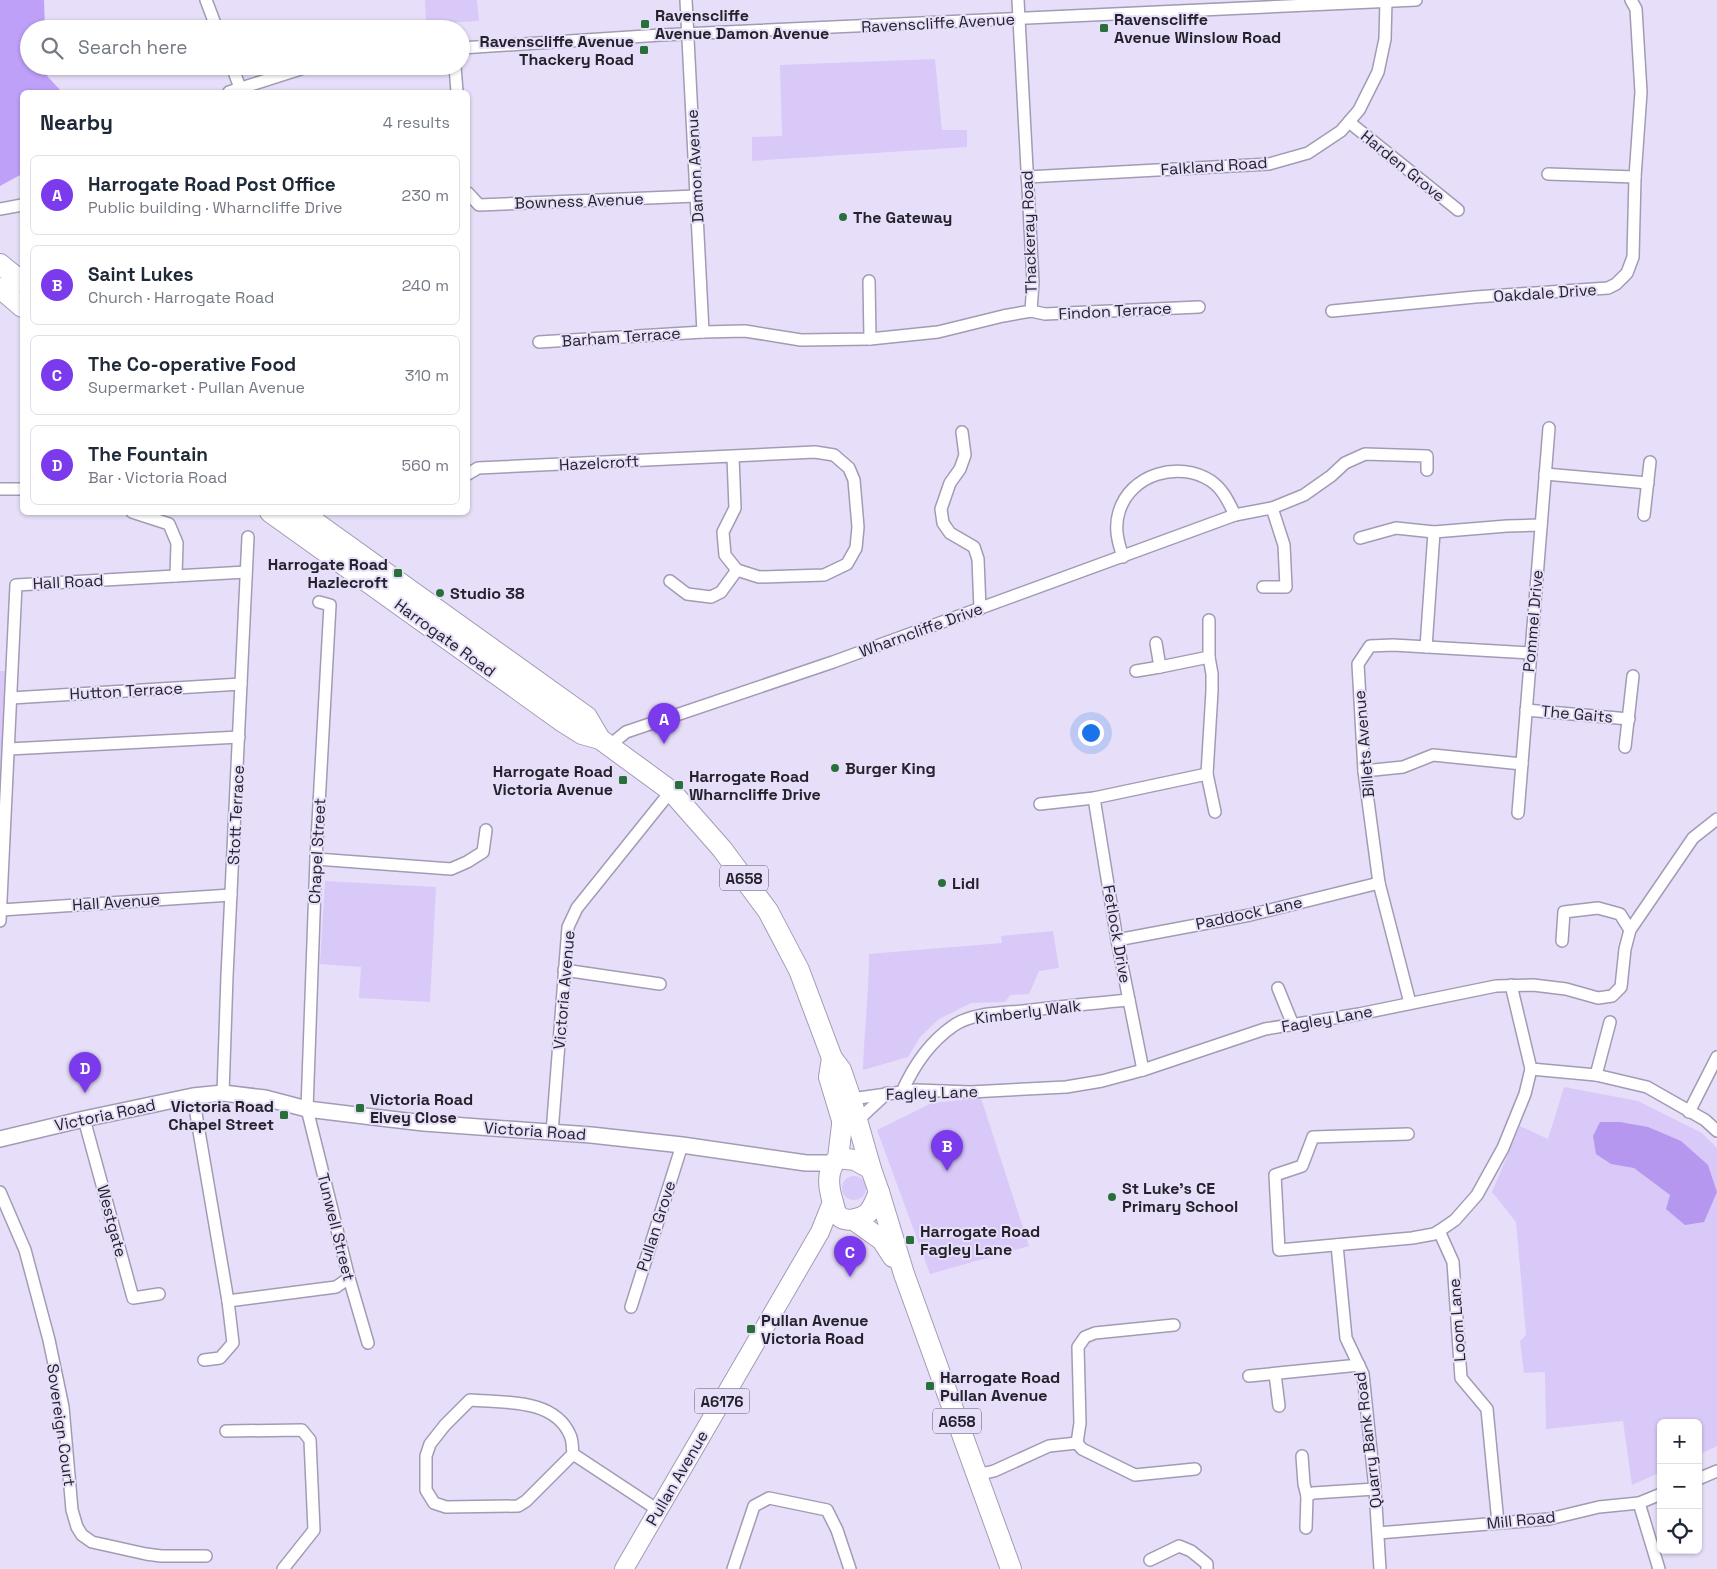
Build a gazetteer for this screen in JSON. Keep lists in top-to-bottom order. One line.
{"streets":{"highway":["Harrogate Road","A658"],"main road":["A6176","Pullan Avenue"],"street":["Ravenscliffe Avenue","Damon Avenue","Falkland Road","Harden Grove","Bowness Avenue","Thackeray Road","Oakdale Drive","Findon Terrace","Barham Terrace","Hazelcroft","Hall Road","Pommel Drive","Wharncliffe Drive","Hutton Terrace","The Gaits","Billets Avenue","Stott Terrace","Chapel Street","Hall Avenue","Paddock Lane","Fetlock Drive","Victoria Avenue","Kimberly Walk","Fagley Lane","Victoria Road","Westgate","Pullan Grove","Tunwell Street","Loom Lane","Sovereign Court","Quarry Bank Road","Mill Road"]},"crossings":[["Ravenscliffe Avenue","Damon Avenue"],["Ravenscliffe Avenue","Falkland Road"],["Ravenscliffe Avenue","Thackeray Road"],["Damon Avenue","Bowness Avenue"],["Damon Avenue","Thackeray Road"],["Damon Avenue","Barham Terrace"],["Falkland Road","Harden Grove"],["Falkland Road","Thackeray Road"],["Thackeray Road","Findon Terrace"],["Thackeray Road","Barham Terrace"],["Hall Road","Hutton Terrace"],["Hall Road","Stott Terrace"],["Hall Road","Hall Avenue"],["Pommel Drive","The Gaits"],["Pommel Drive","Billets Avenue"],["Wharncliffe Drive","Harrogate Road"],["Harrogate Road","A658"],["Harrogate Road","Victoria Avenue"],["Harrogate Road","Fagley Lane"],["Harrogate Road","Victoria Road"],["Harrogate Road","Pullan Avenue"],["Hutton Terrace","Stott Terrace"],["Billets Avenue","Paddock Lane"],["Billets Avenue","Fagley Lane"],["Stott Terrace","Hall Avenue"],["Stott Terrace","Victoria Road"],["Chapel Street","Victoria Road"],["Chapel Street","Tunwell Street"],["A658","Victoria Road"],["A658","Pullan Avenue"],["Paddock Lane","Fetlock Drive"],["Fetlock Drive","Kimberly Walk"],["Fetlock Drive","Fagley Lane"],["Victoria Avenue","Victoria Road"],["Kimberly Walk","Fagley Lane"],["Victoria Road","Westgate"],["Victoria Road","Pullan Grove"],["Victoria Road","Tunwell Street"],["Victoria Road","Pullan Avenue"],["Loom Lane","Mill Road"],["Quarry Bank Road","Mill Road"]],"places":{"transit":["Ravenscliffe Avenue Damon Avenue","Ravenscliffe Avenue Winslow Road","Ravenscliffe Avenue Thackery Road","Harrogate Road Hazlecroft","Harrogate Road Victoria Avenue","Harrogate Road Wharncliffe Drive","Victoria Road Elvey Close","Victoria Road Chapel Street","Harrogate Road Fagley Lane","Pullan Avenue Victoria Road","Harrogate Road Pullan Avenue"],"other":["The Gateway","Studio 38","Burger King","Lidl","St Luke's CE Primary School"]},"page":{"search":"Search here","heading":["Nearby","4 results"],"list":[{"mark":"A","name":"Harrogate Road Post Office","note":"Public building · Wharncliffe Drive","value":"230 m"},{"mark":"B","name":"Saint Lukes","note":"Church · Harrogate Road","value":"240 m"},{"mark":"C","name":"The Co-operative Food","note":"Supermarket · Pullan Avenue","value":"310 m"},{"mark":"D","name":"The Fountain","note":"Bar · Victoria Road","value":"560 m"}],"pins":["A","D","B","C"],"map_buttons":["+","−"]}}
